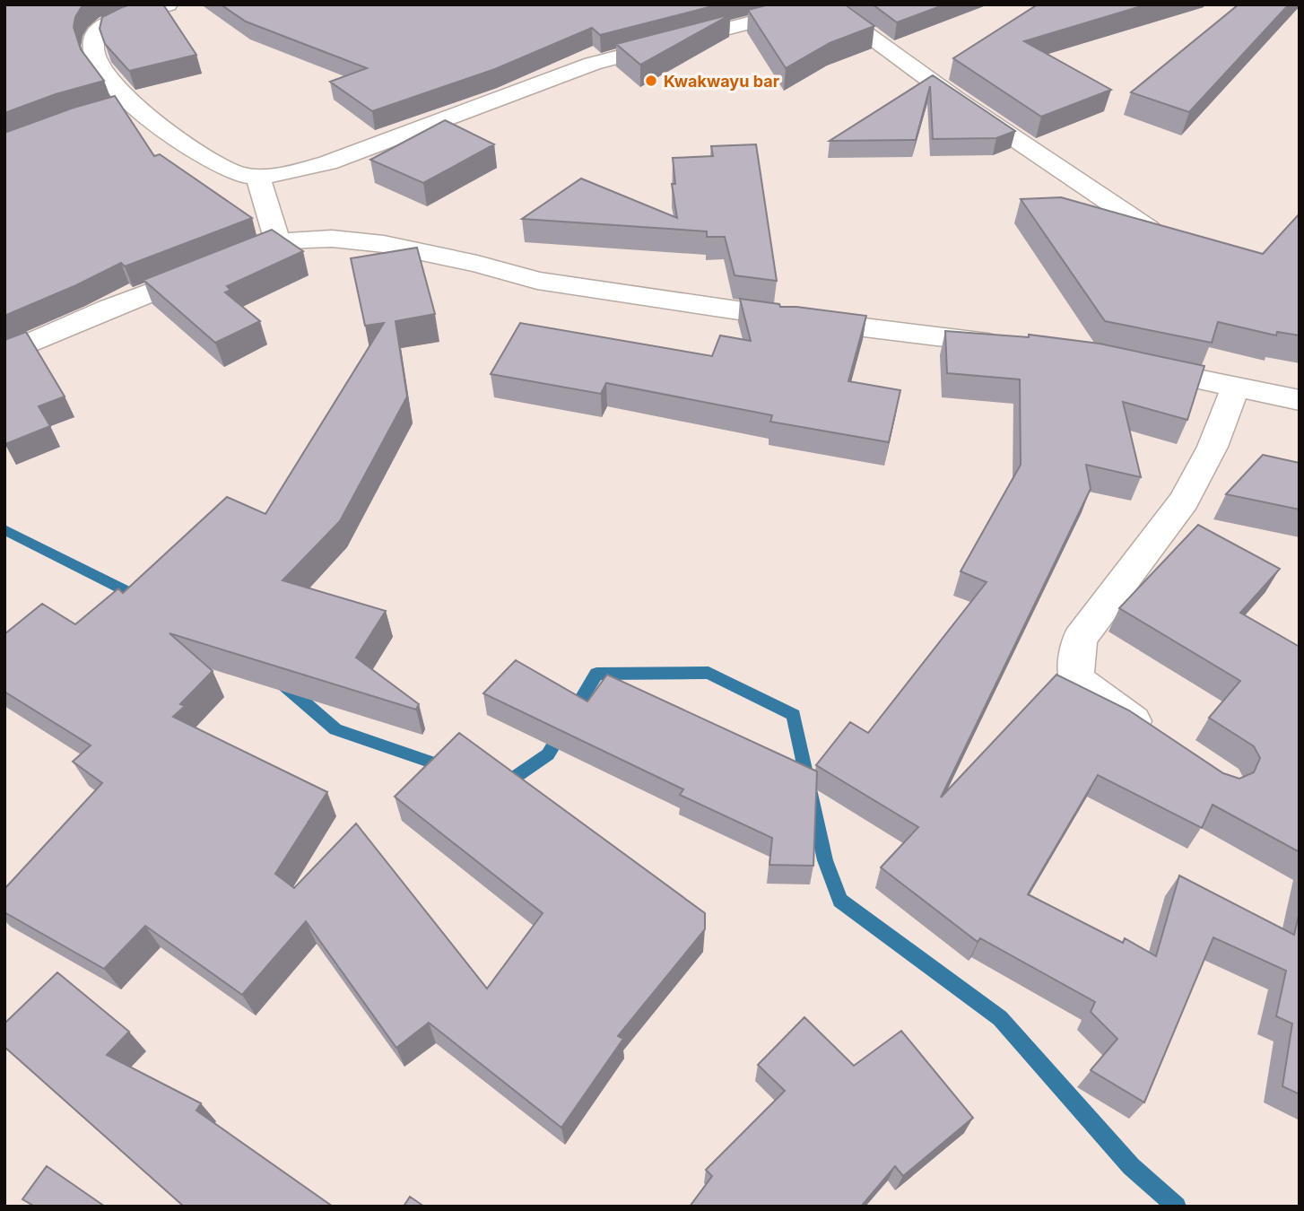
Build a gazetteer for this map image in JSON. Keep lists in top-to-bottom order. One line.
{"places":["Kwakwayu bar"]}
